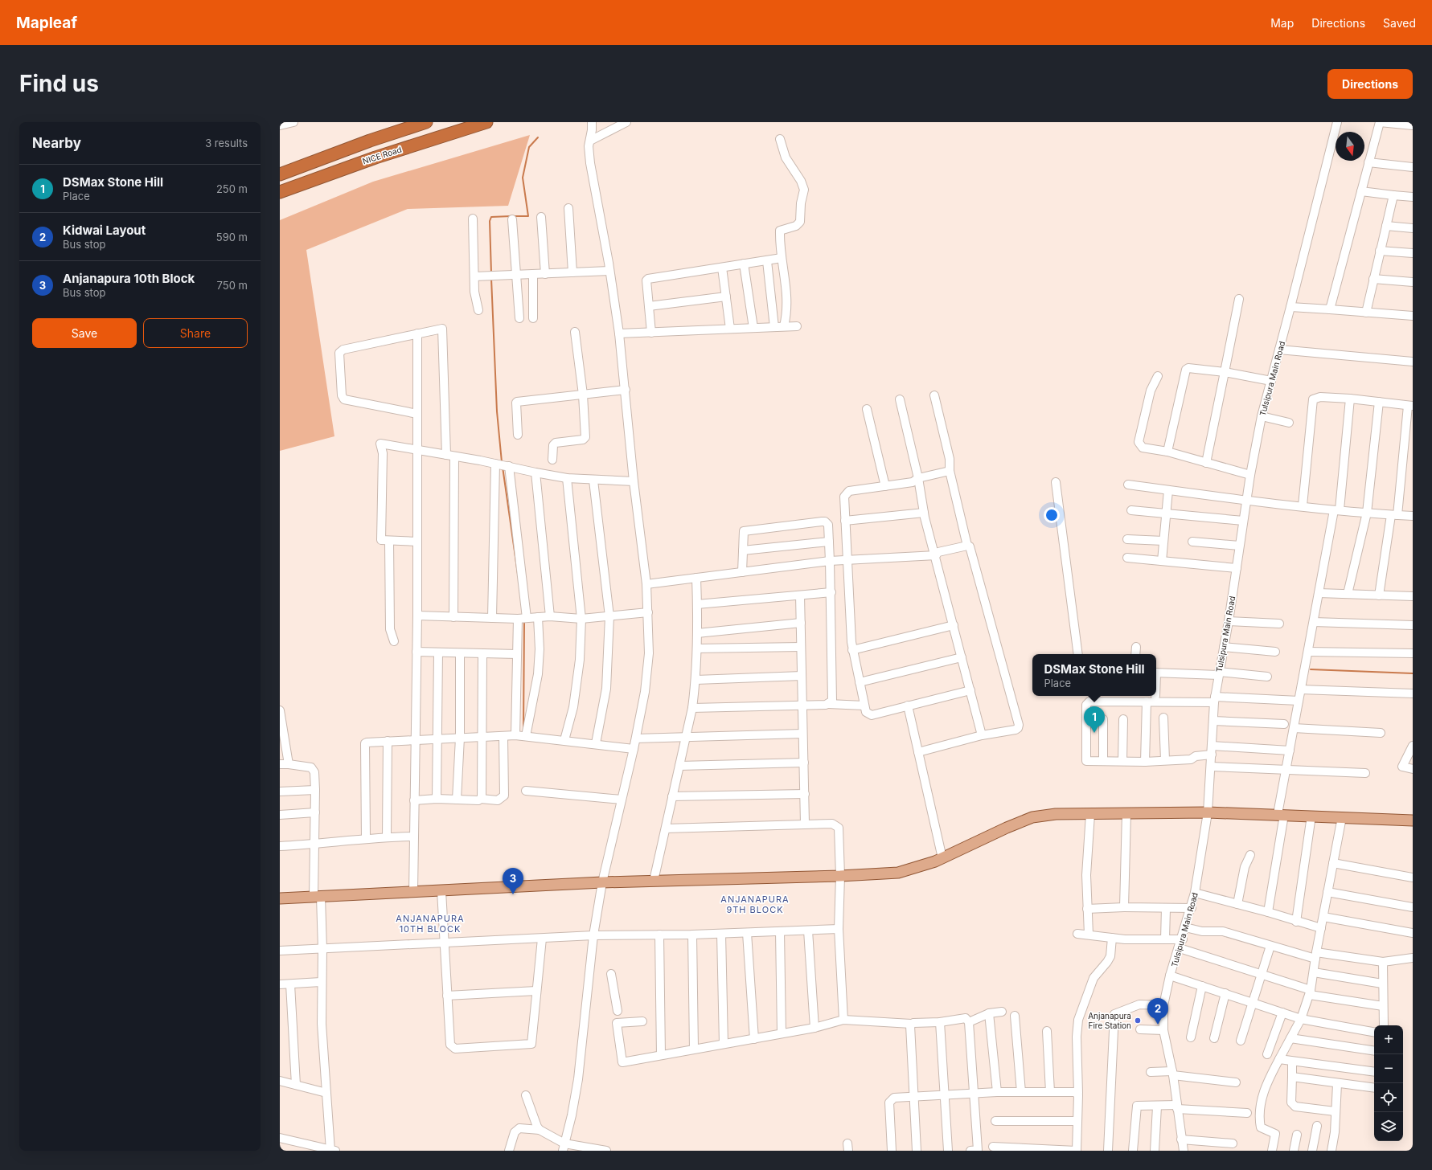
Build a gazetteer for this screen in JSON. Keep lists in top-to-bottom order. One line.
{"streets":{"highway":["NICE Road"],"street":["Tulsipura Main Road"]},"districts":["ANJANAPURA 9TH BLOCK","ANJANAPURA 10TH BLOCK"],"places":["Anjanapura Fire Station"],"north":"bottom","page":{"header":"Mapleaf","nav":["Map","Directions","Saved"],"buttons":["Directions",["Save","Share"]],"title":"Find us","heading":["Nearby","3 results"],"list":[{"mark":"1","name":"DSMax Stone Hill","note":"Place","value":"250 m"},{"mark":"2","name":"Kidwai Layout","note":"Bus stop","value":"590 m"},{"mark":"3","name":"Anjanapura 10th Block","note":"Bus stop","value":"750 m"}],"popup":["DSMax Stone Hill","Place"],"pins":["1","3","2"],"map_buttons":["+","−"]}}
